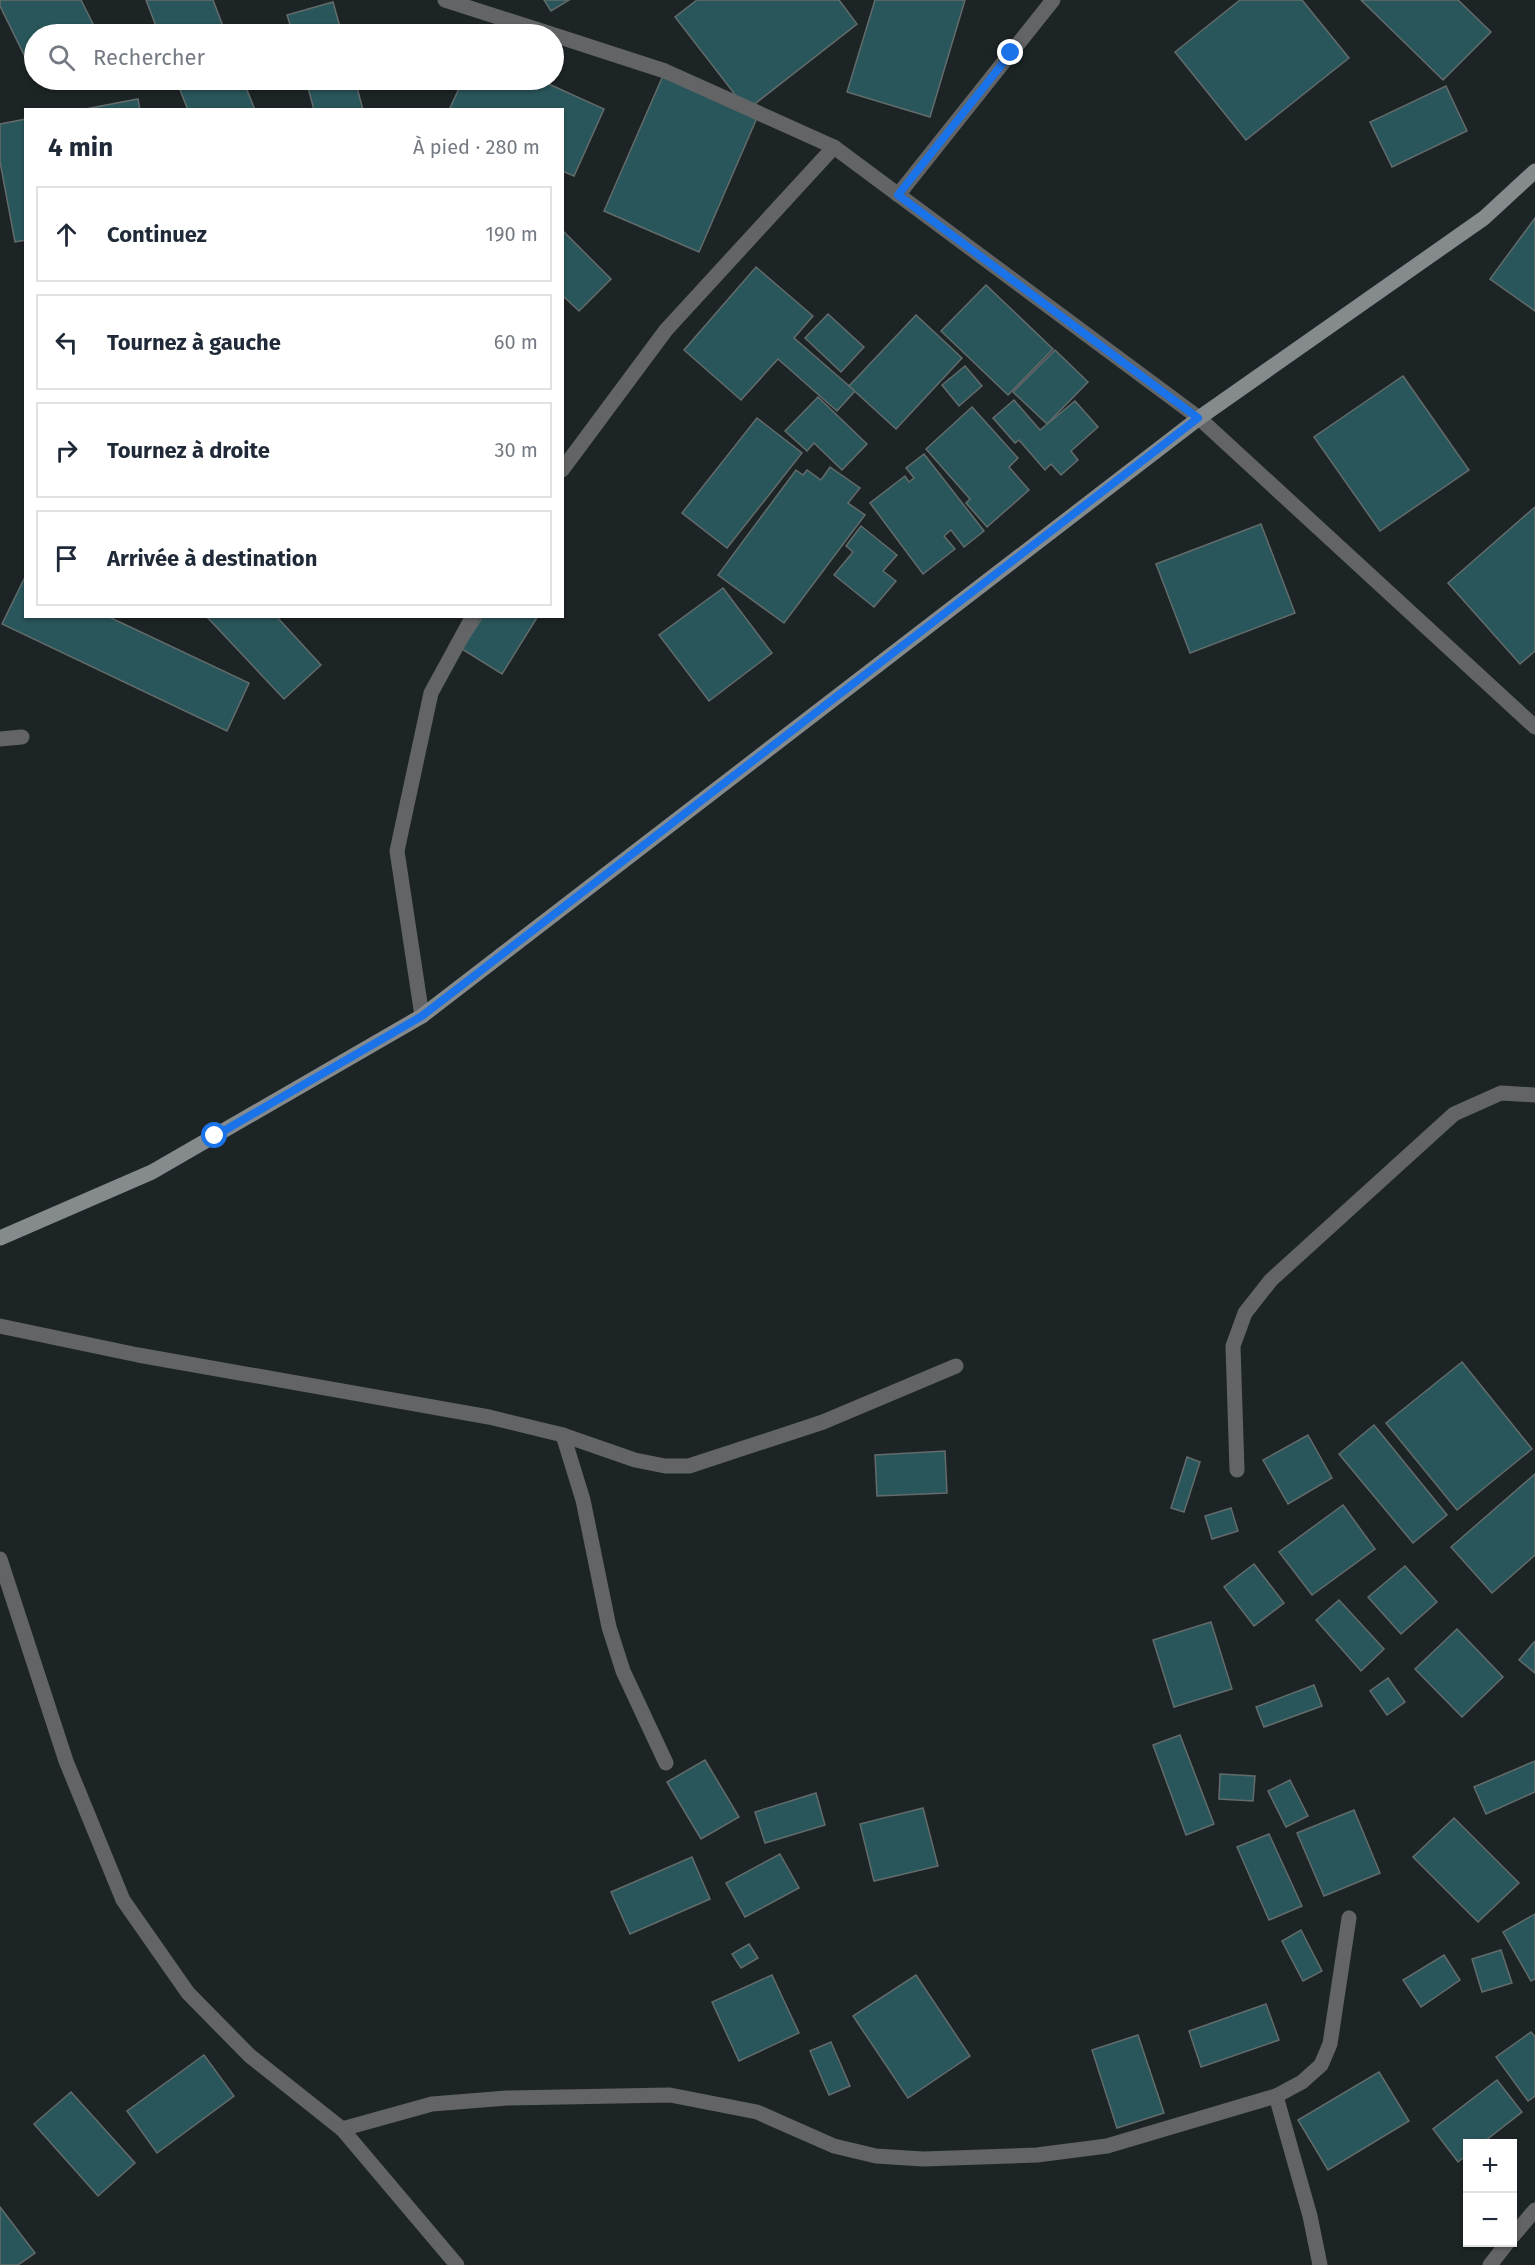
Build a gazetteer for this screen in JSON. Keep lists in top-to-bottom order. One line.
{"page":{"search":"Rechercher","heading":["4 min","À pied · 280 m"],"list":[["Continuez","190 m"],["Tournez à gauche","60 m"],["Tournez à droite","30 m"],"Arrivée à destination"],"map_buttons":["+","−"]}}
